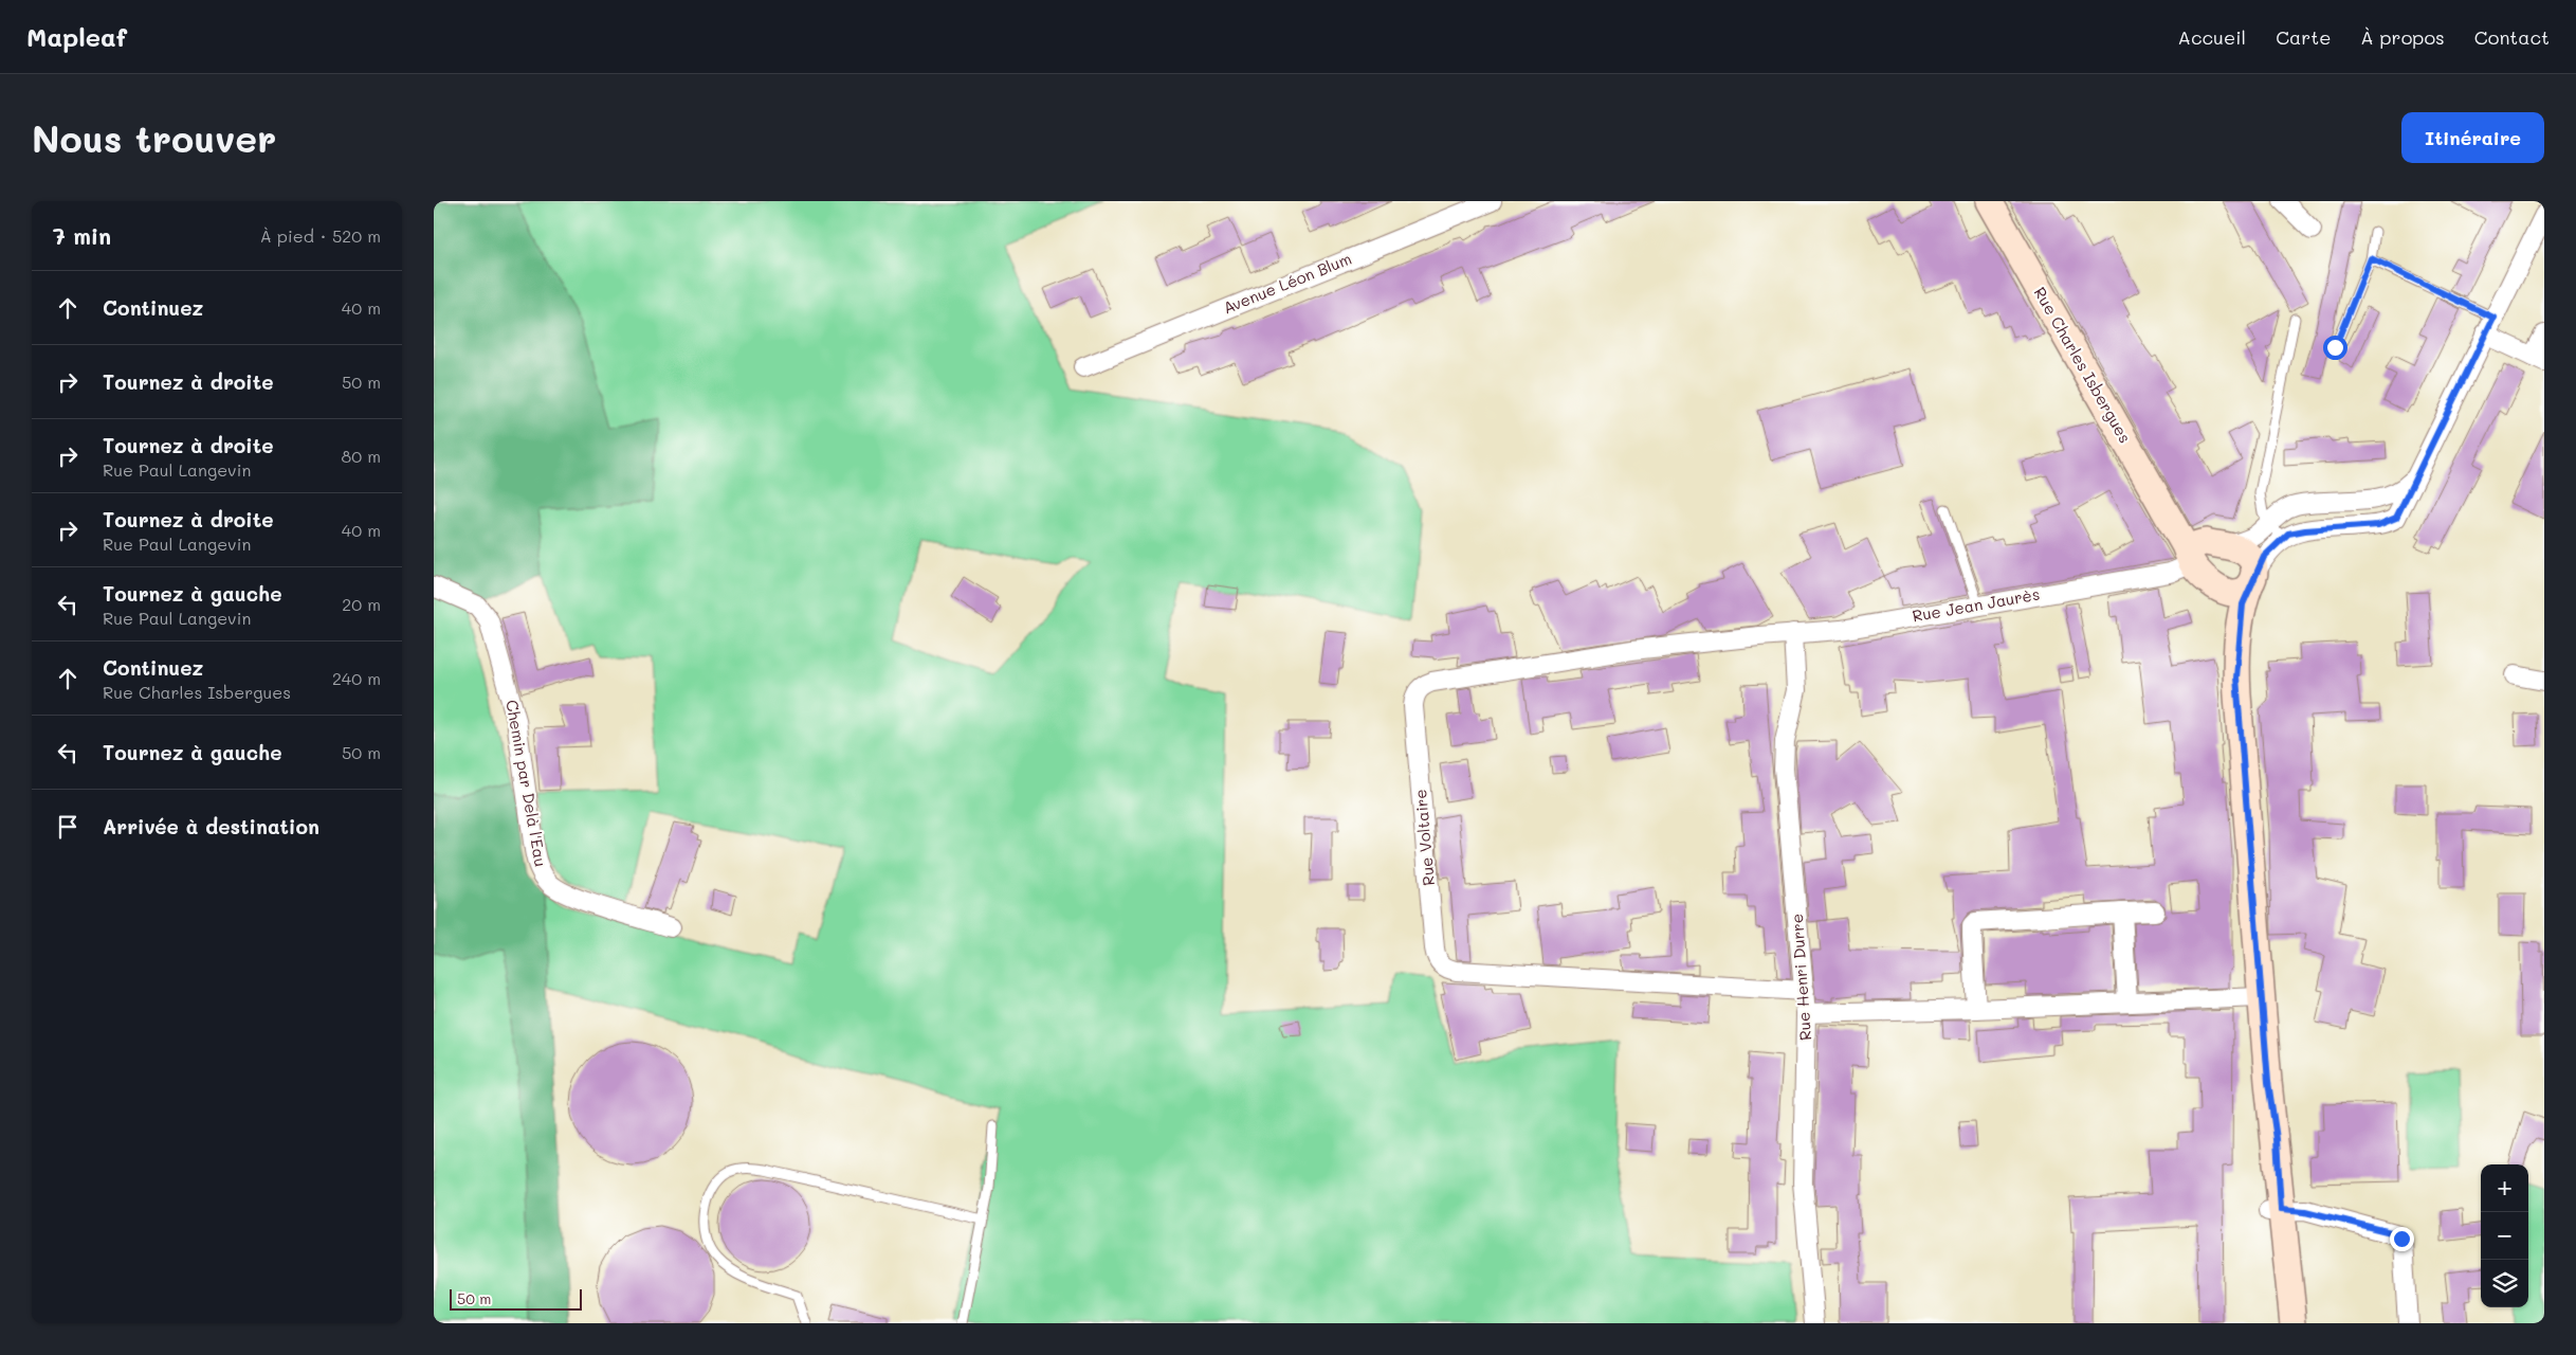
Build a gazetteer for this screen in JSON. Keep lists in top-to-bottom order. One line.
{"streets":{"main road":["Rue Charles Isbergues"],"street":["Avenue Léon Blum","Rue Jean Jaurès","Chemin par Delà l'Eau","Rue Voltaire","Rue Henri Durre"]},"crossings":[["Rue Charles Isbergues","Rue Jean Jaurès"],["Rue Jean Jaurès","Rue Voltaire"],["Rue Jean Jaurès","Rue Henri Durre"],["Rue Voltaire","Rue Henri Durre"]],"scale_bar":"50 m","page":{"header":"Mapleaf","nav":["Accueil","Carte","À propos","Contact"],"buttons":"Itinéraire","title":"Nous trouver","heading":["7 min","À pied · 520 m"],"list":[["Continuez","40 m"],["Tournez à droite","50 m"],["Tournez à droite","Rue Paul Langevin","80 m"],["Tournez à droite","Rue Paul Langevin","40 m"],["Tournez à gauche","Rue Paul Langevin","20 m"],["Continuez","Rue Charles Isbergues","240 m"],["Tournez à gauche","50 m"],"Arrivée à destination"],"map_buttons":["+","−"],"scale":"50 m"}}
